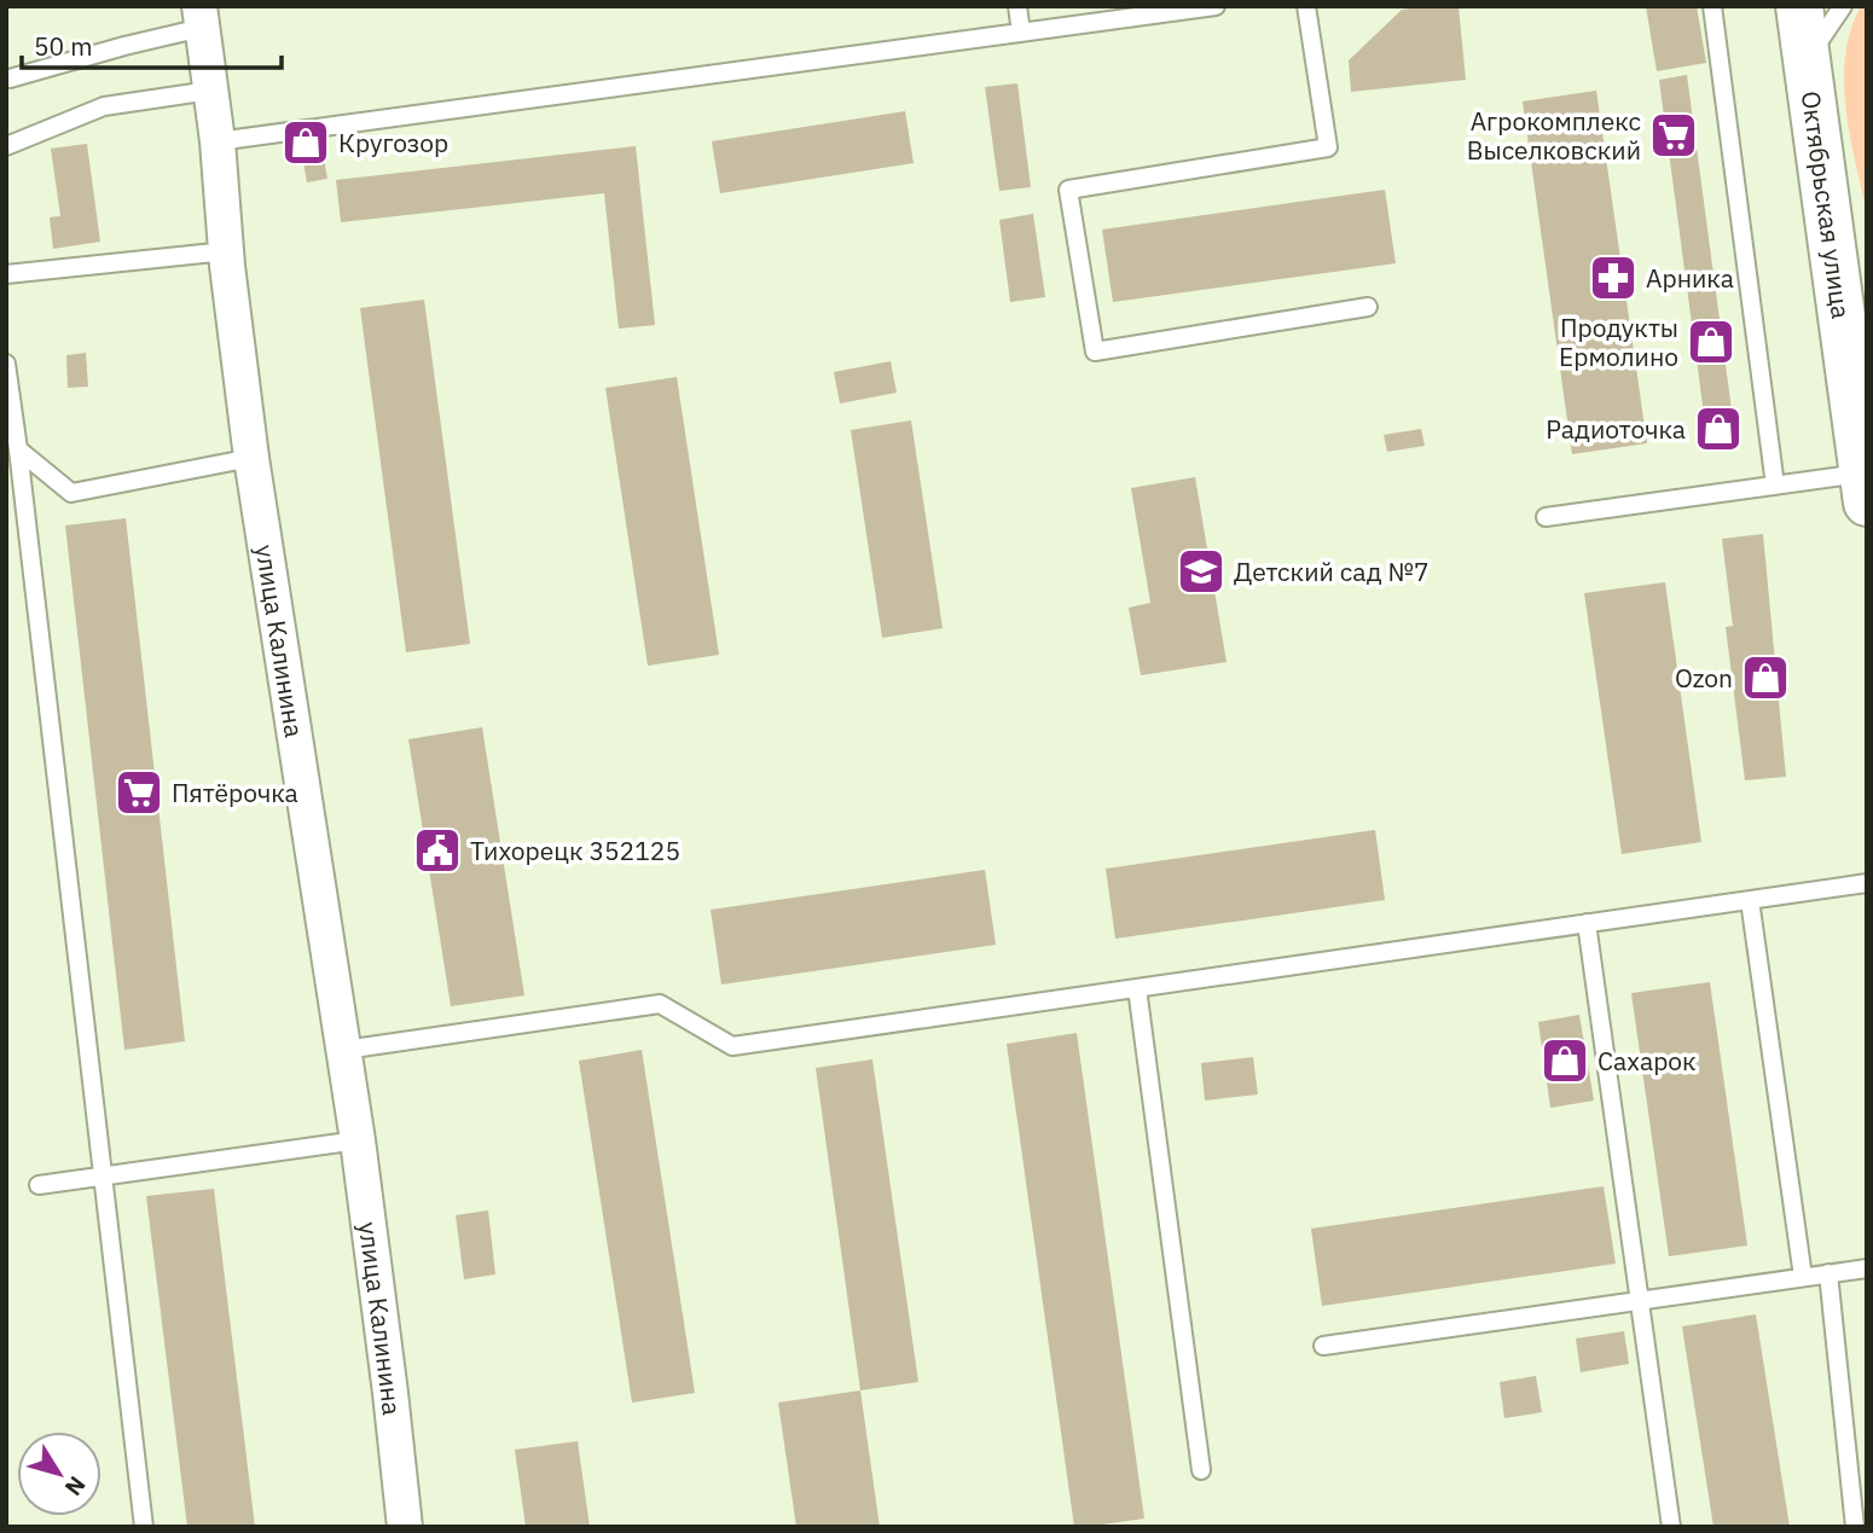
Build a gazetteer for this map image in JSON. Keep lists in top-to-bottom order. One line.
{"streets":{"main road":["Октябрьская улица"],"street":["улица Калинина"]},"places":{"supermarket":["Агрокомплекс Выселковский","Пятёрочка"],"shop":["Кругозор","Продукты Ермолино","Радиоточка","Ozon","Сахарок"],"pharmacy":["Арника"],"school or university":["Детский сад №7"],"public building":["Тихорецк 352125"]},"scale_bar":"50 m","north":"bottom right"}
